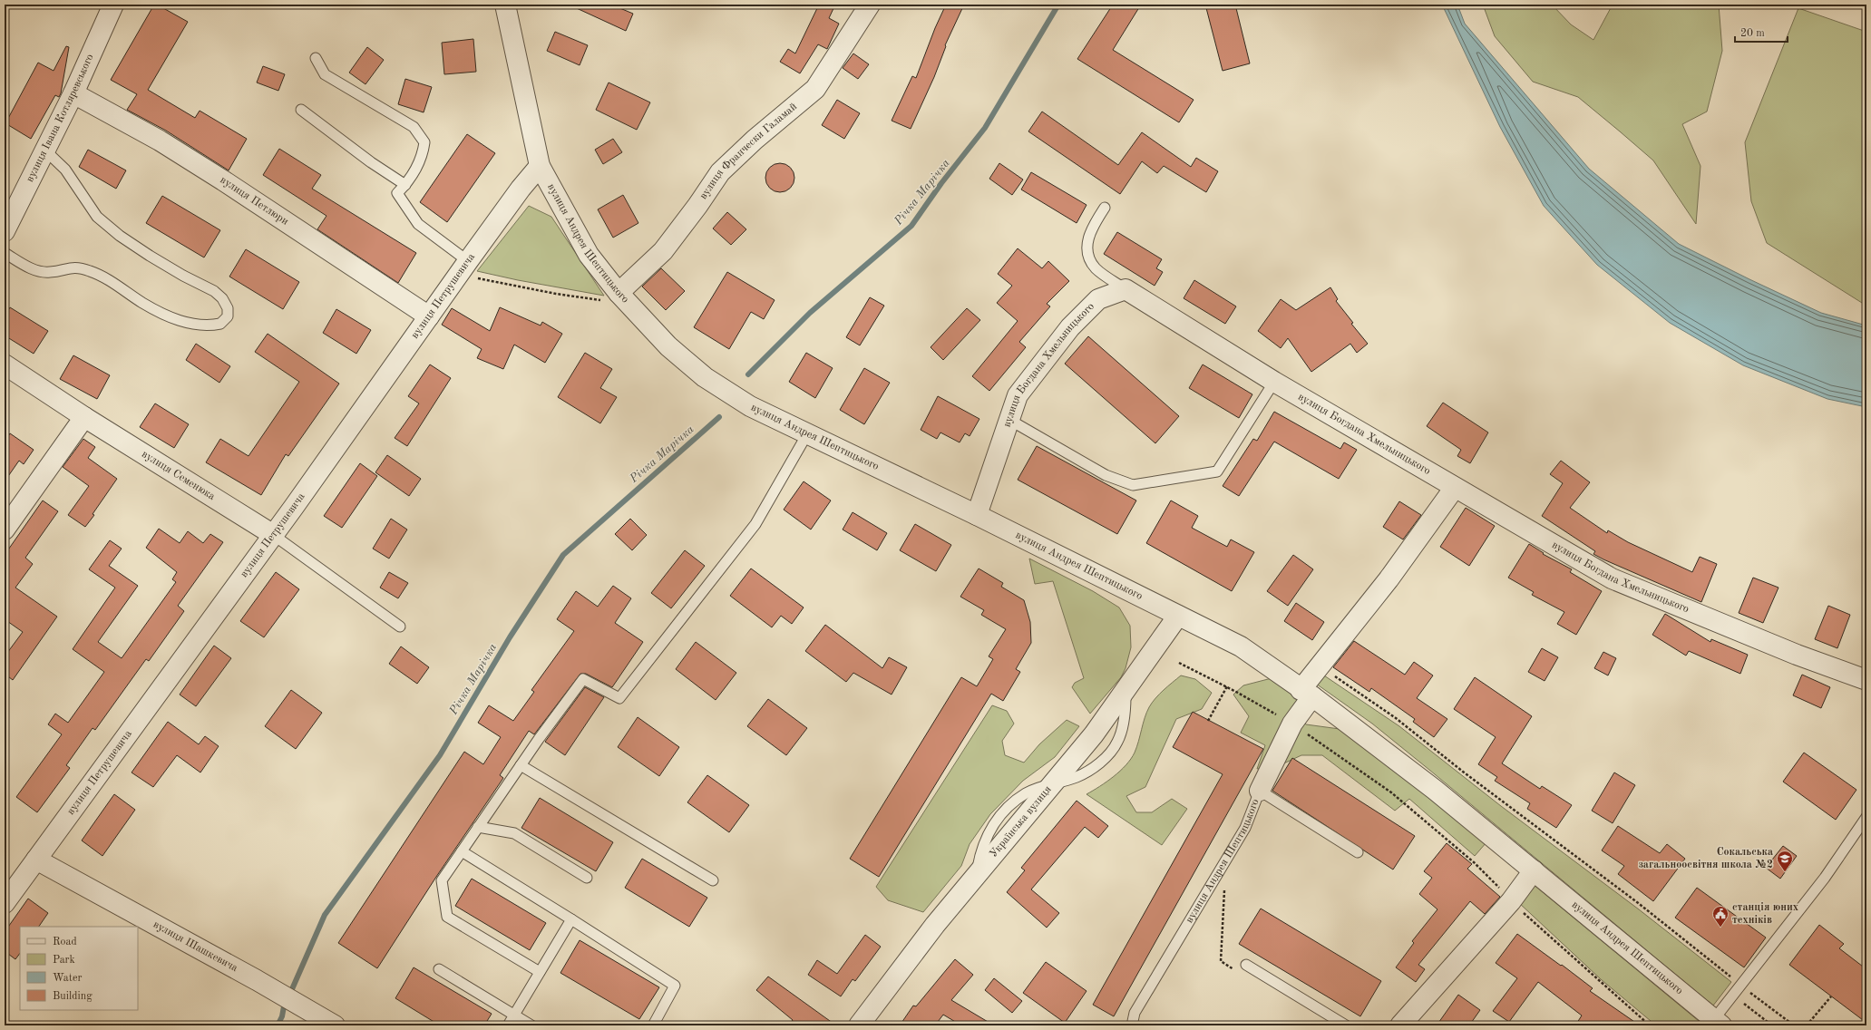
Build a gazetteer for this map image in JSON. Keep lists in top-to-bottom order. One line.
{"streets":{"street":["вулиця Івана Котляревського","вулиця Франчески Галамай","вулиця Петлюри","вулиця Андрея Шептицького","вулиця Петрушевича","вулиця Богдана Хмельницького","вулиця Семенюка","Українська вулиця","вулиця Шашкевича"]},"crossings":[["вулиця Івана Котляревського","вулиця Петлюри"],["вулиця Франчески Галамай","вулиця Андрея Шептицького"],["вулиця Петлюри","вулиця Петрушевича"],["вулиця Андрея Шептицького","вулиця Петрушевича"],["вулиця Андрея Шептицького","вулиця Богдана Хмельницького"],["вулиця Андрея Шептицького","Українська вулиця"],["вулиця Петрушевича","вулиця Семенюка"],["вулиця Петрушевича","вулиця Шашкевича"]],"water":["Річка Марічка"],"places":{"school or university":["Сокальська загальноосвітня школа №2"],"public building":["станція юних техніків"]},"legend":["Road","Park","Water","Building"],"scale_bar":"20 m"}
